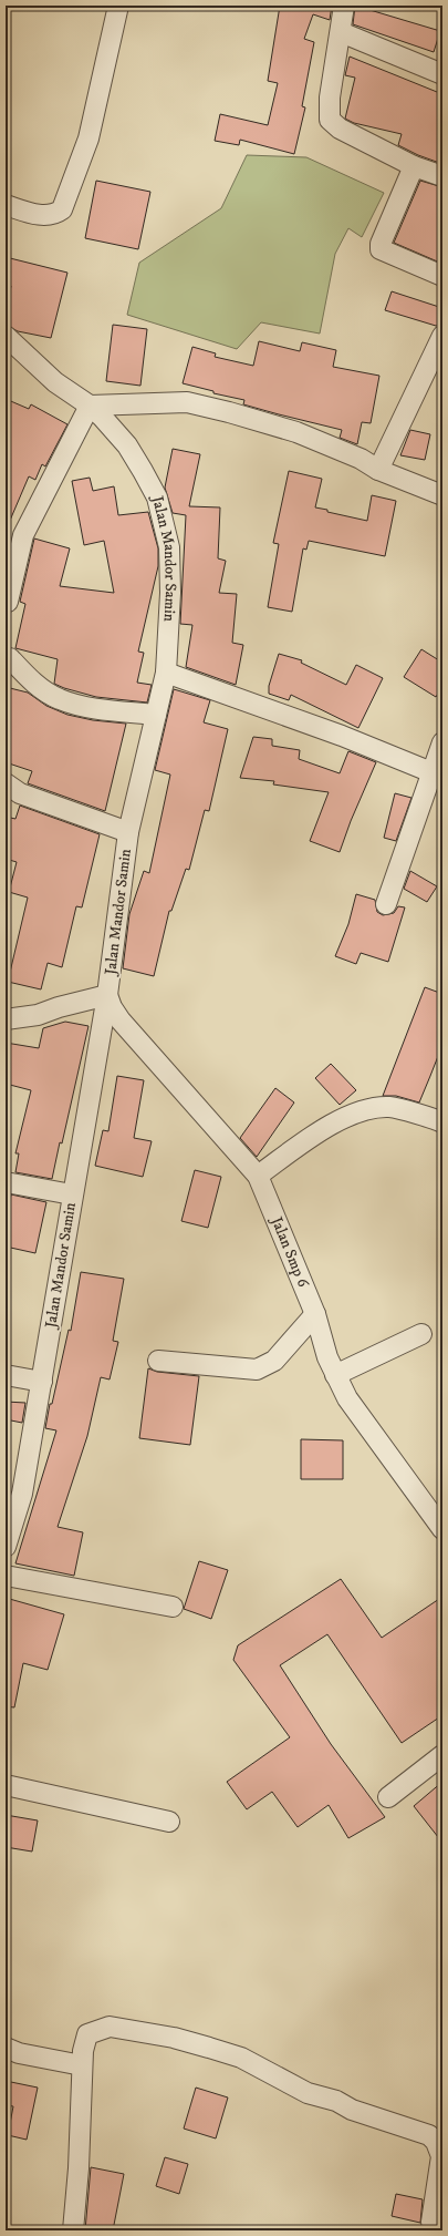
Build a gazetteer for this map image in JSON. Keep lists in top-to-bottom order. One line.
{"streets":{"street":["Jalan Mandor Samin","Jalan Smp 6"]},"crossings":[["Jalan Mandor Samin","Jalan Smp 6"]]}
